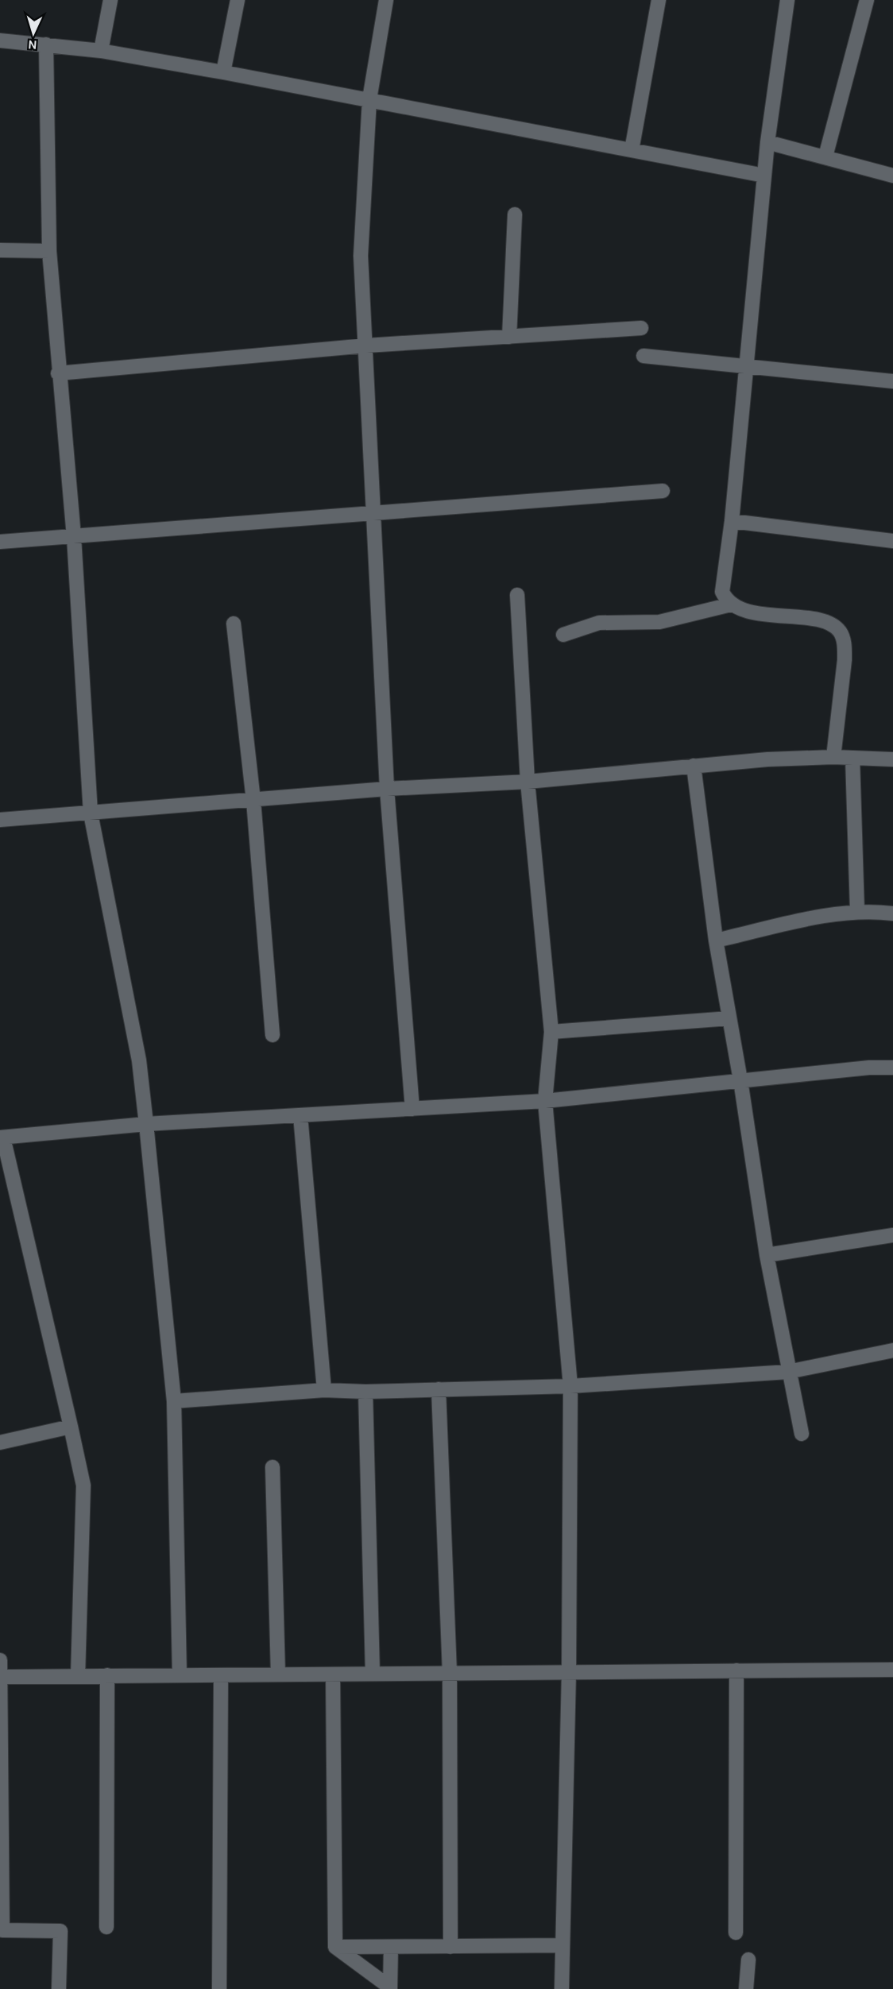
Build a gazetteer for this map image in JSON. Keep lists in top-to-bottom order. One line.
{"north":"bottom"}
